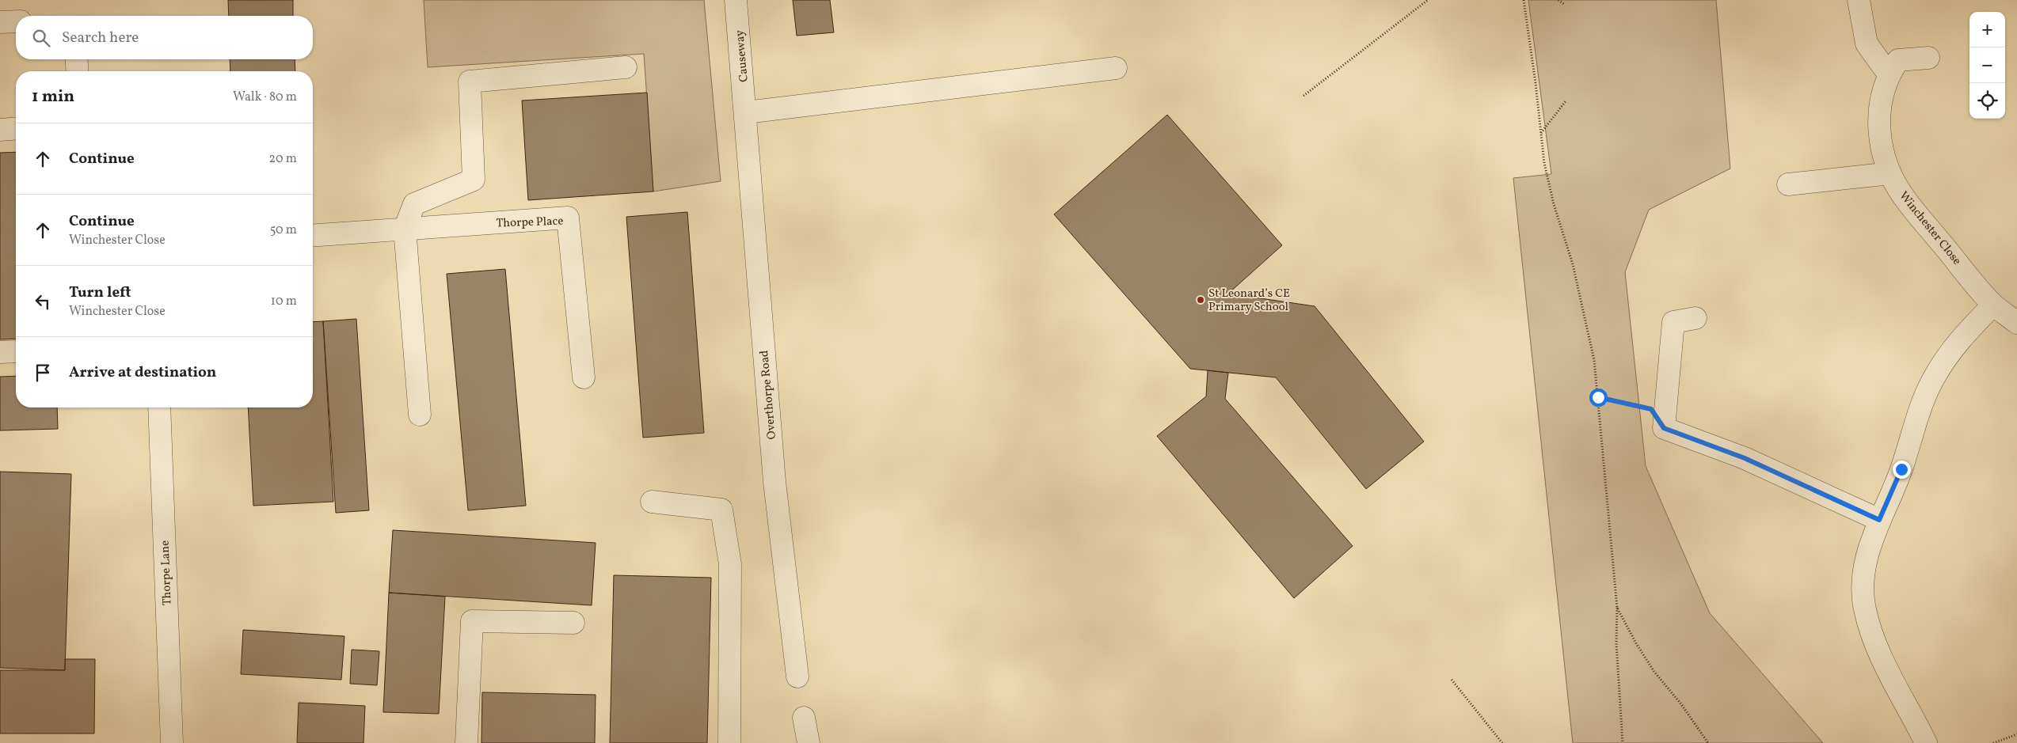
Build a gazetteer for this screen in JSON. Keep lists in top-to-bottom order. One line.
{"streets":{"street":["Causeway","Thorpe Place","Winchester Close","Overthorpe Road","Thorpe Lane"]},"crossings":[["Causeway","Overthorpe Road"]],"places":["St Leonard’s CE Primary School"],"page":{"map_buttons":["+","−"],"search":"Search here","heading":["1 min","Walk · 80 m"],"list":[["Continue","20 m"],["Continue","Winchester Close","50 m"],["Turn left","Winchester Close","10 m"],"Arrive at destination"]}}
